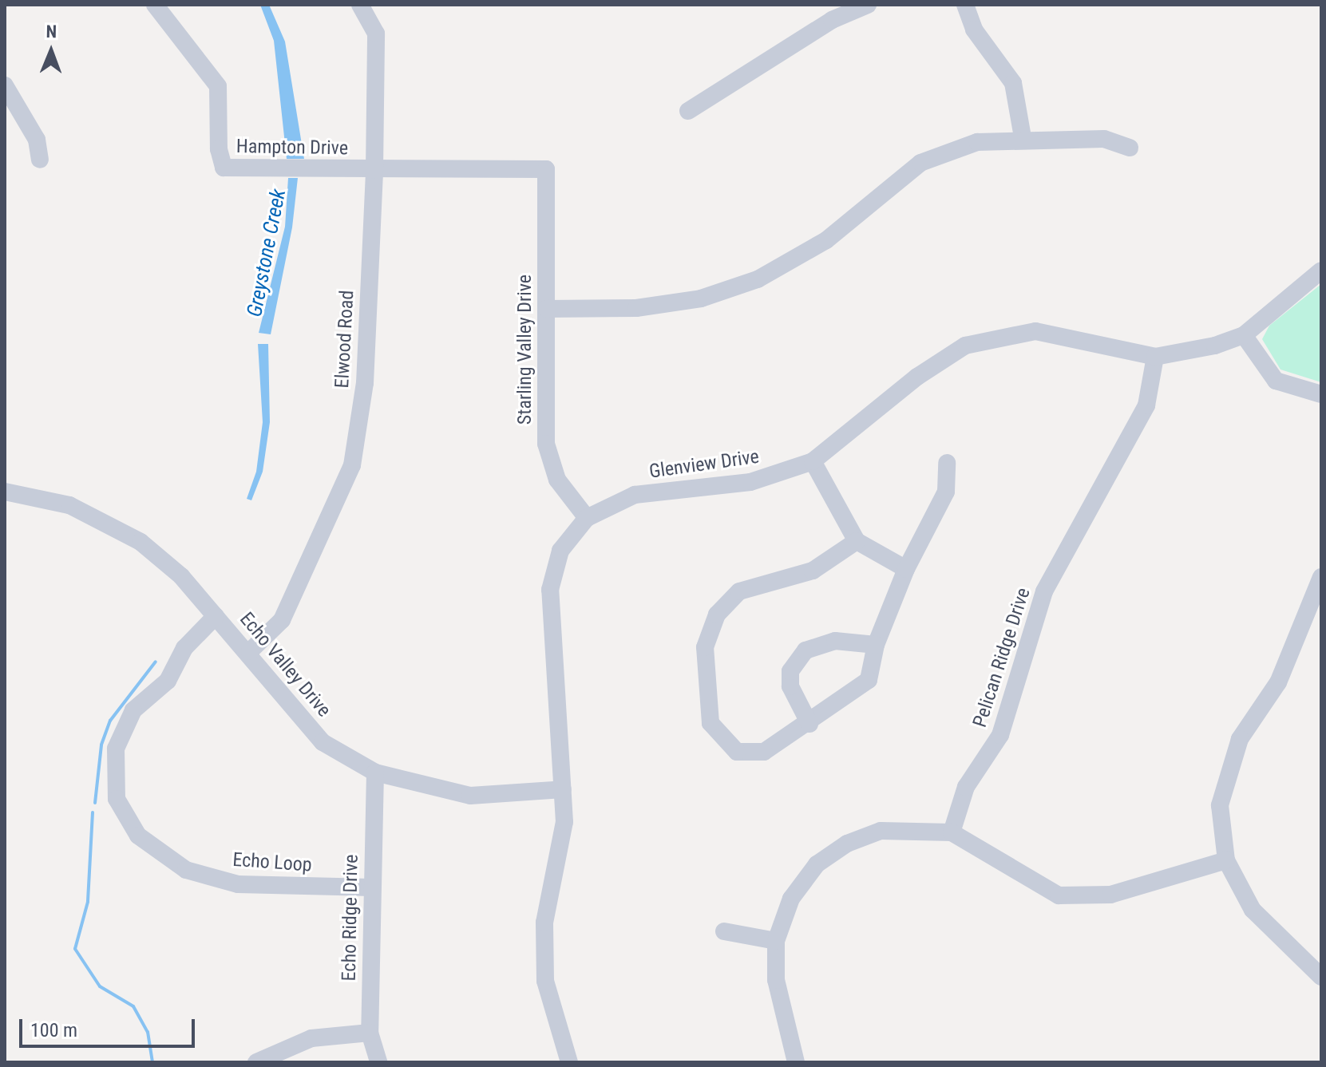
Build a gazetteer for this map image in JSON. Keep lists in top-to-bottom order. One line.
{"streets":{"street":["Hampton Drive","Elwood Road","Starling Valley Drive","Glenview Drive","Pelican Ridge Drive","Echo Valley Drive","Echo Loop","Echo Ridge Drive"]},"crossings":[["Hampton Drive","Elwood Road"],["Hampton Drive","Starling Valley Drive"],["Elwood Road","Echo Valley Drive"],["Starling Valley Drive","Glenview Drive"],["Glenview Drive","Pelican Ridge Drive"],["Glenview Drive","Echo Valley Drive"],["Echo Valley Drive","Echo Loop"],["Echo Valley Drive","Echo Ridge Drive"],["Echo Loop","Echo Ridge Drive"]],"water":["Greystone Creek"],"scale_bar":"100 m","north":"top"}
